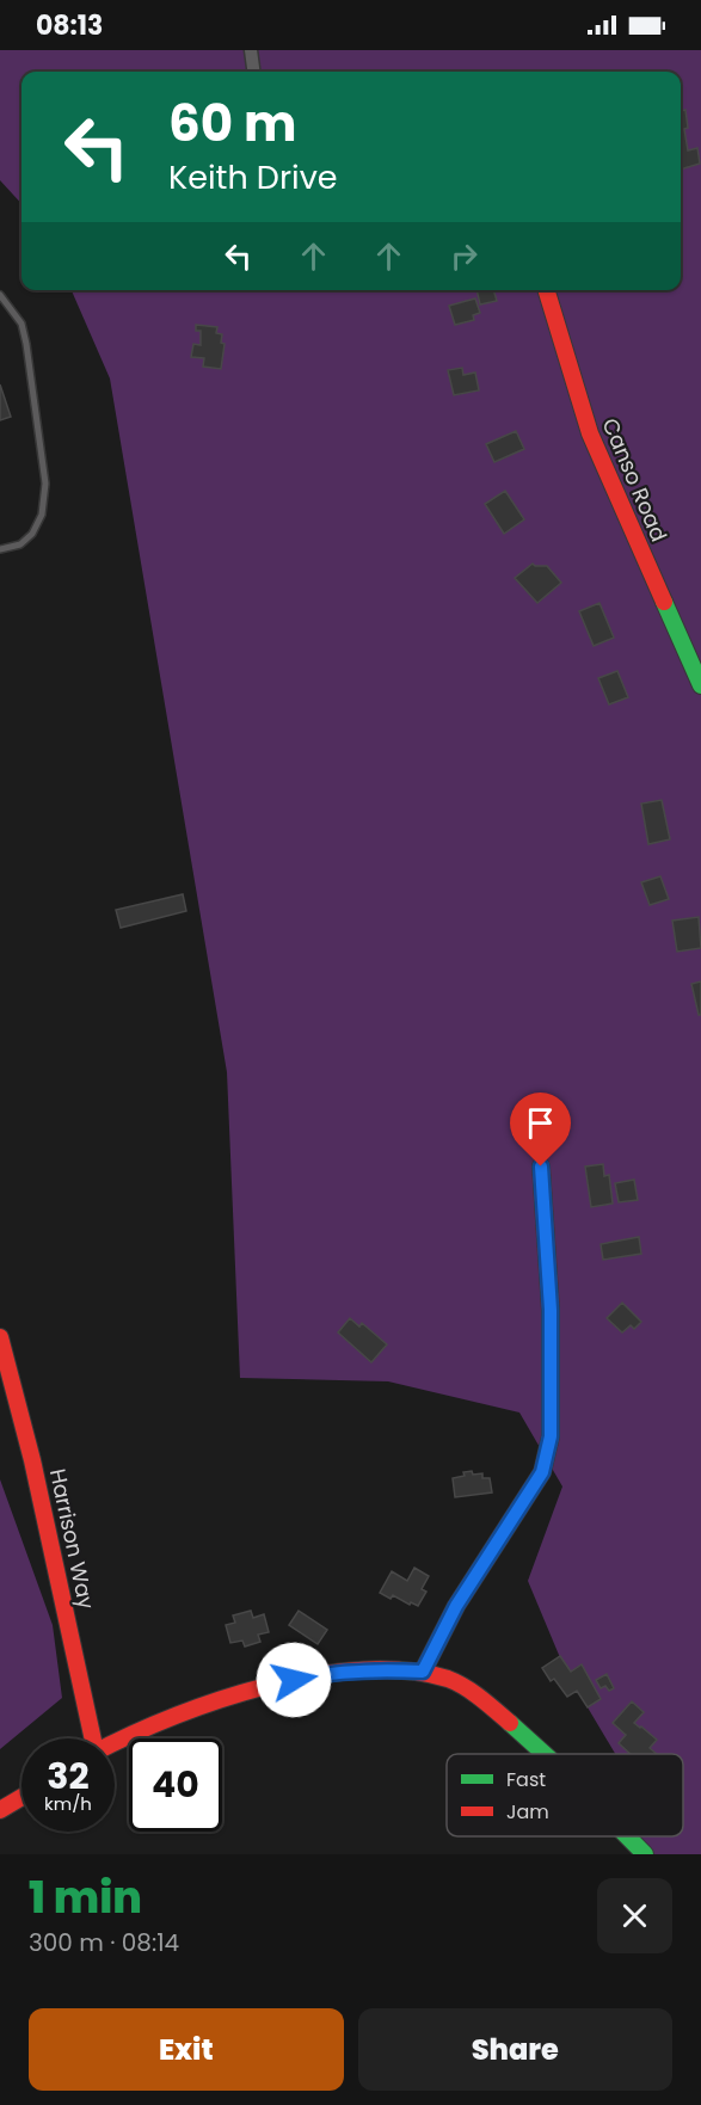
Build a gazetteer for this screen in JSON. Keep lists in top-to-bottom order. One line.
{"streets":{"street":["Canso Road","Harrison Way"]},"legend":["Fast","Jam"],"page":{"status":"08:13","turn":["60 m","Keith Drive"],"speed":"32 km/h","limit":"40","heading":["1 min","300 m · 08:14"],"buttons":["Exit","Share"]}}
